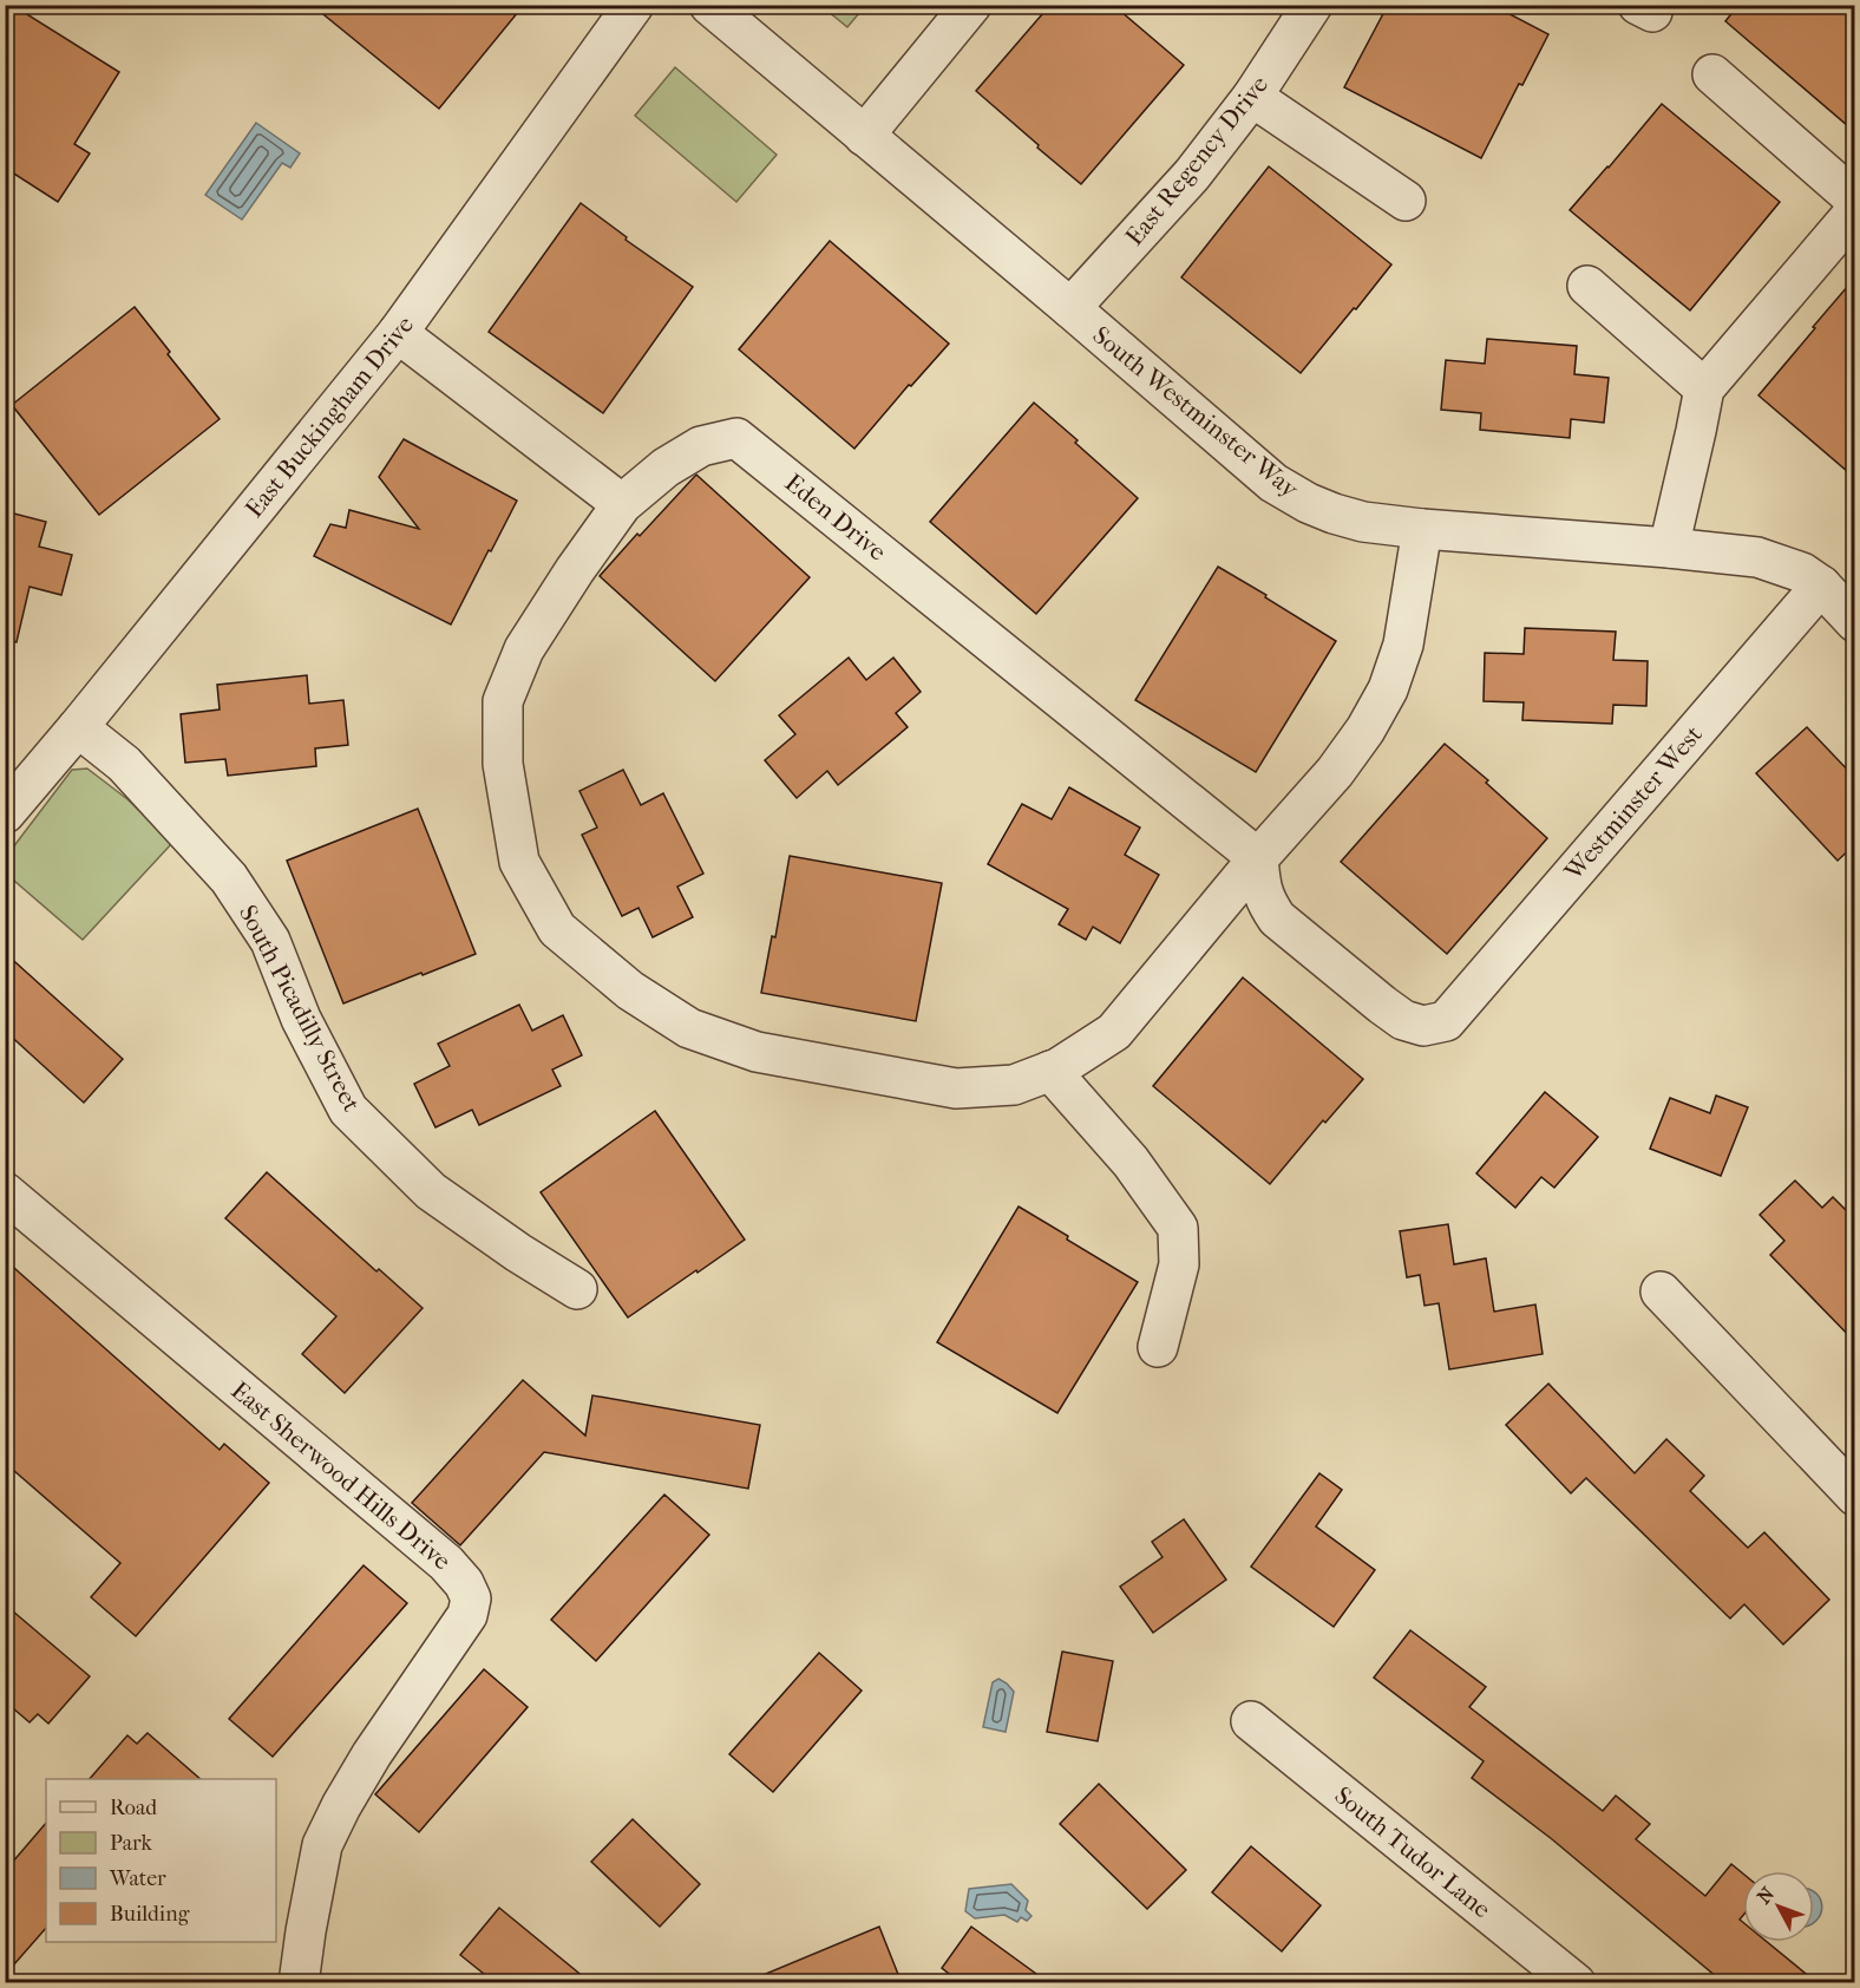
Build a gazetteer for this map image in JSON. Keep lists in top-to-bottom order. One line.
{"streets":{"street":["East Regency Drive","South Westminster Way","East Buckingham Drive","Eden Drive","Westminster West","South Picadilly Street","East Sherwood Hills Drive","South Tudor Lane"]},"crossings":[["East Regency Drive","South Westminster Way"],["South Westminster Way","Westminster West"],["East Buckingham Drive","South Picadilly Street"],["Eden Drive","Westminster West"]],"legend":["Road","Park","Water","Building"],"north":"top left"}
